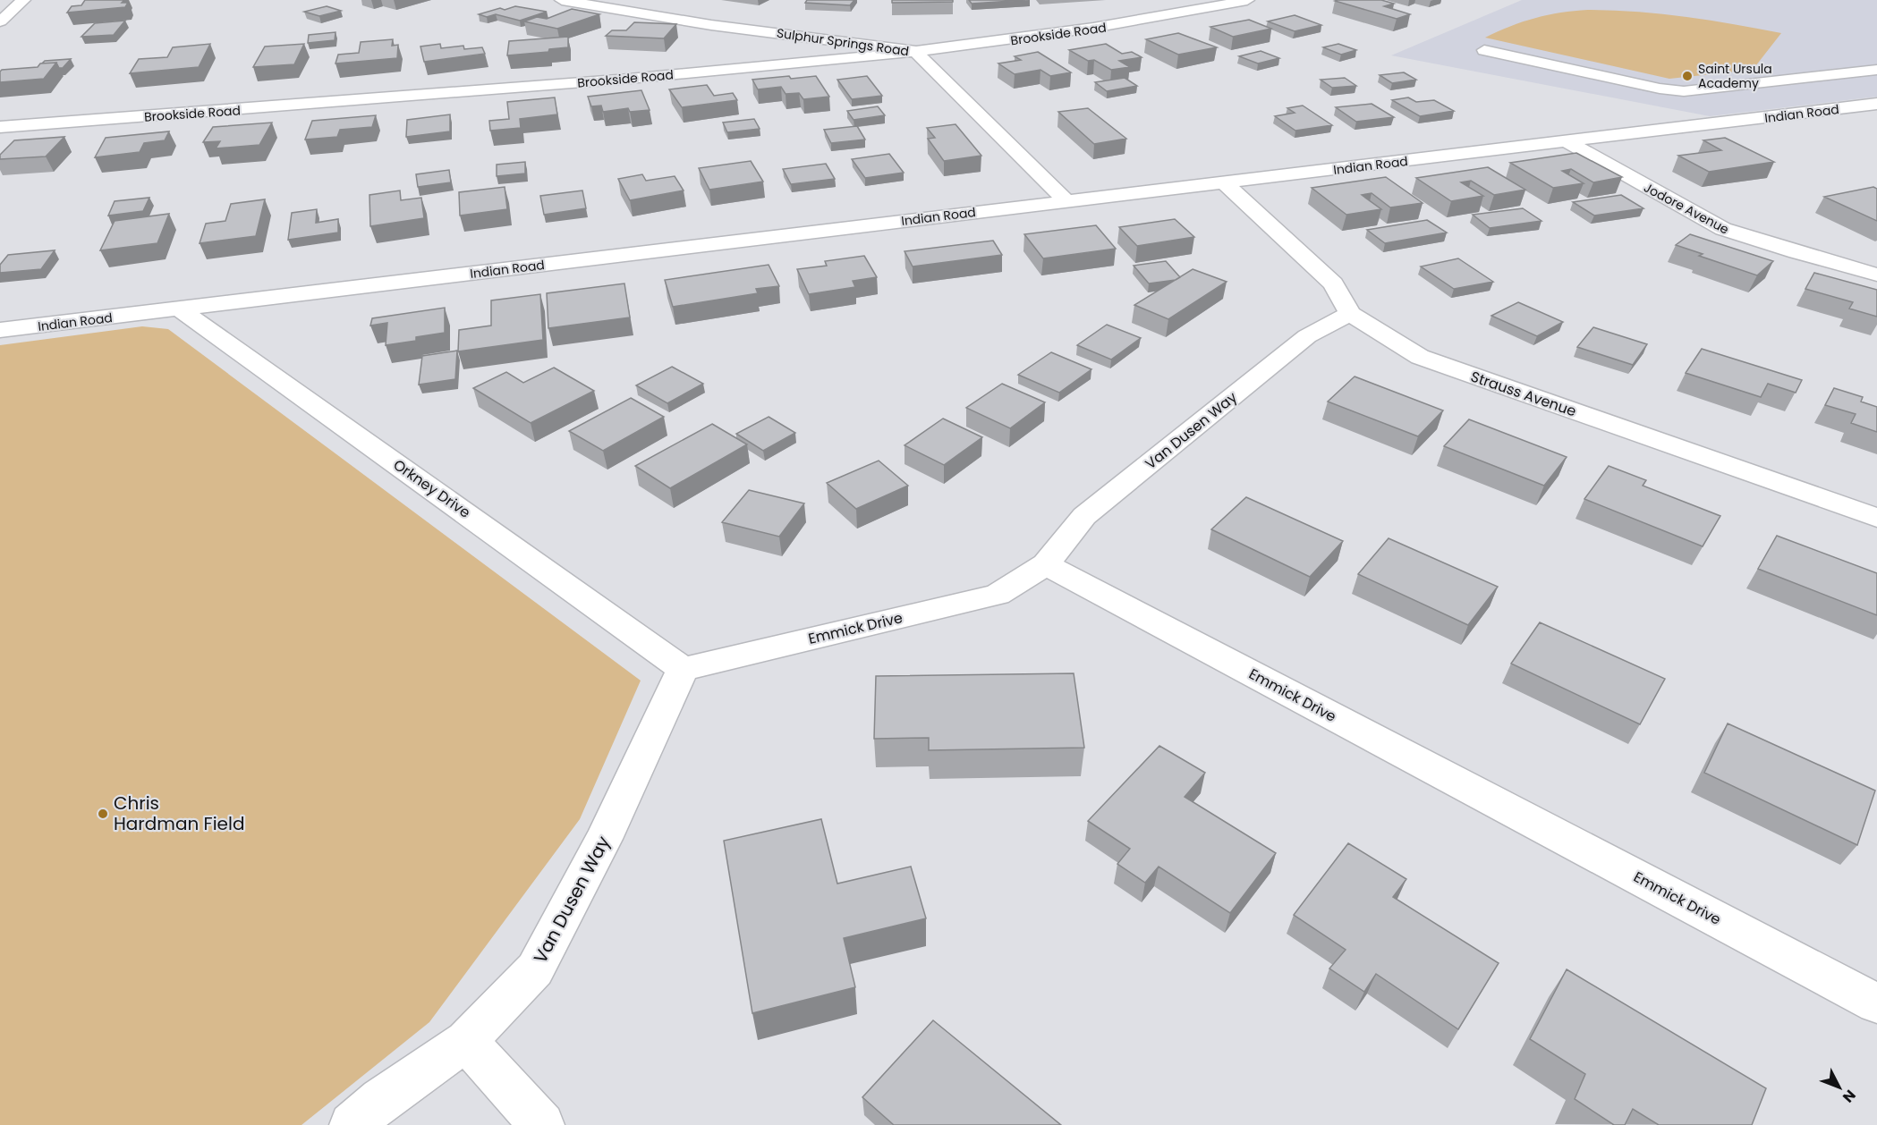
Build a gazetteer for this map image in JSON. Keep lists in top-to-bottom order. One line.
{"streets":{"street":["Brookside Road","Sulphur Springs Road","Indian Road","Jodore Avenue","Strauss Avenue","Van Dusen Way","Orkney Drive","Emmick Drive"]},"crossings":[["Brookside Road","Sulphur Springs Road"],["Sulphur Springs Road","Indian Road"],["Indian Road","Jodore Avenue"],["Indian Road","Strauss Avenue"],["Indian Road","Orkney Drive"],["Strauss Avenue","Van Dusen Way"],["Van Dusen Way","Orkney Drive"],["Van Dusen Way","Emmick Drive"],["Orkney Drive","Emmick Drive"]],"places":["Saint Ursula Academy","Chris Hardman Field"],"north":"bottom right"}
